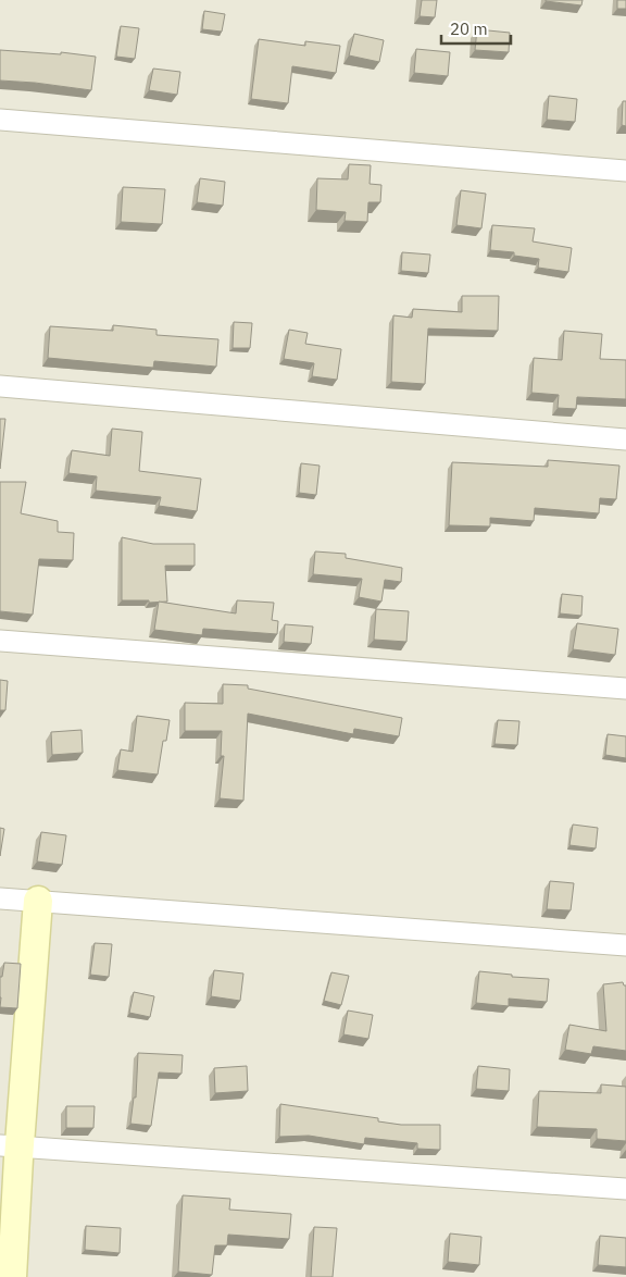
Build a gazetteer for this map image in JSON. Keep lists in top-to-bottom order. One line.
{"scale_bar":"20 m"}
